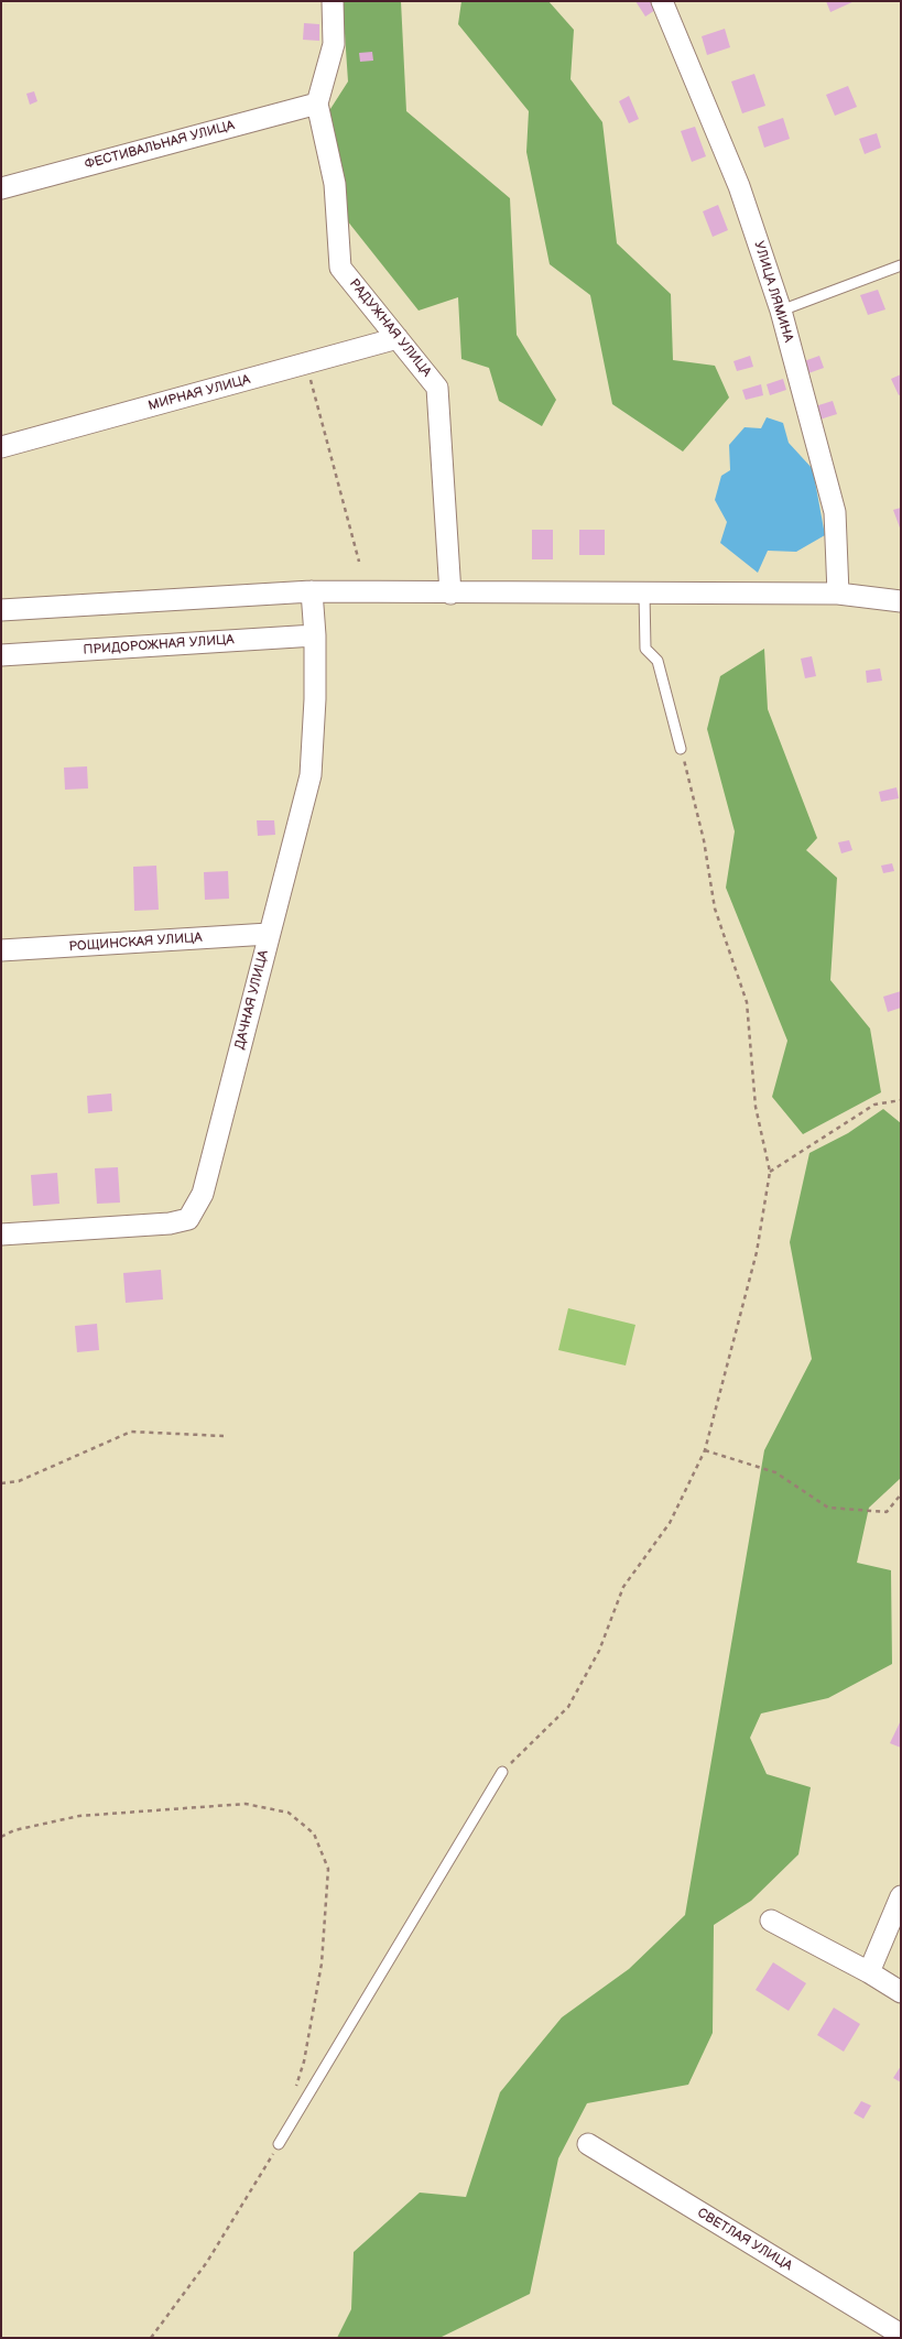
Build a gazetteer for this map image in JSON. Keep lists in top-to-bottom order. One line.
{"streets":{"street":["ФЕСТИВАЛЬНАЯ УЛИЦА","УЛИЦА ЛЯМИНА","РАДУЖНАЯ УЛИЦА","МИРНАЯ УЛИЦА","ПРИДОРОЖНАЯ УЛИЦА","РОЩИНСКАЯ УЛИЦА","ДАЧНАЯ УЛИЦА","СВЕТЛАЯ УЛИЦА"]},"crossings":[["ФЕСТИВАЛЬНАЯ УЛИЦА","РАДУЖНАЯ УЛИЦА"],["РАДУЖНАЯ УЛИЦА","МИРНАЯ УЛИЦА"],["ПРИДОРОЖНАЯ УЛИЦА","ДАЧНАЯ УЛИЦА"],["РОЩИНСКАЯ УЛИЦА","ДАЧНАЯ УЛИЦА"]]}
